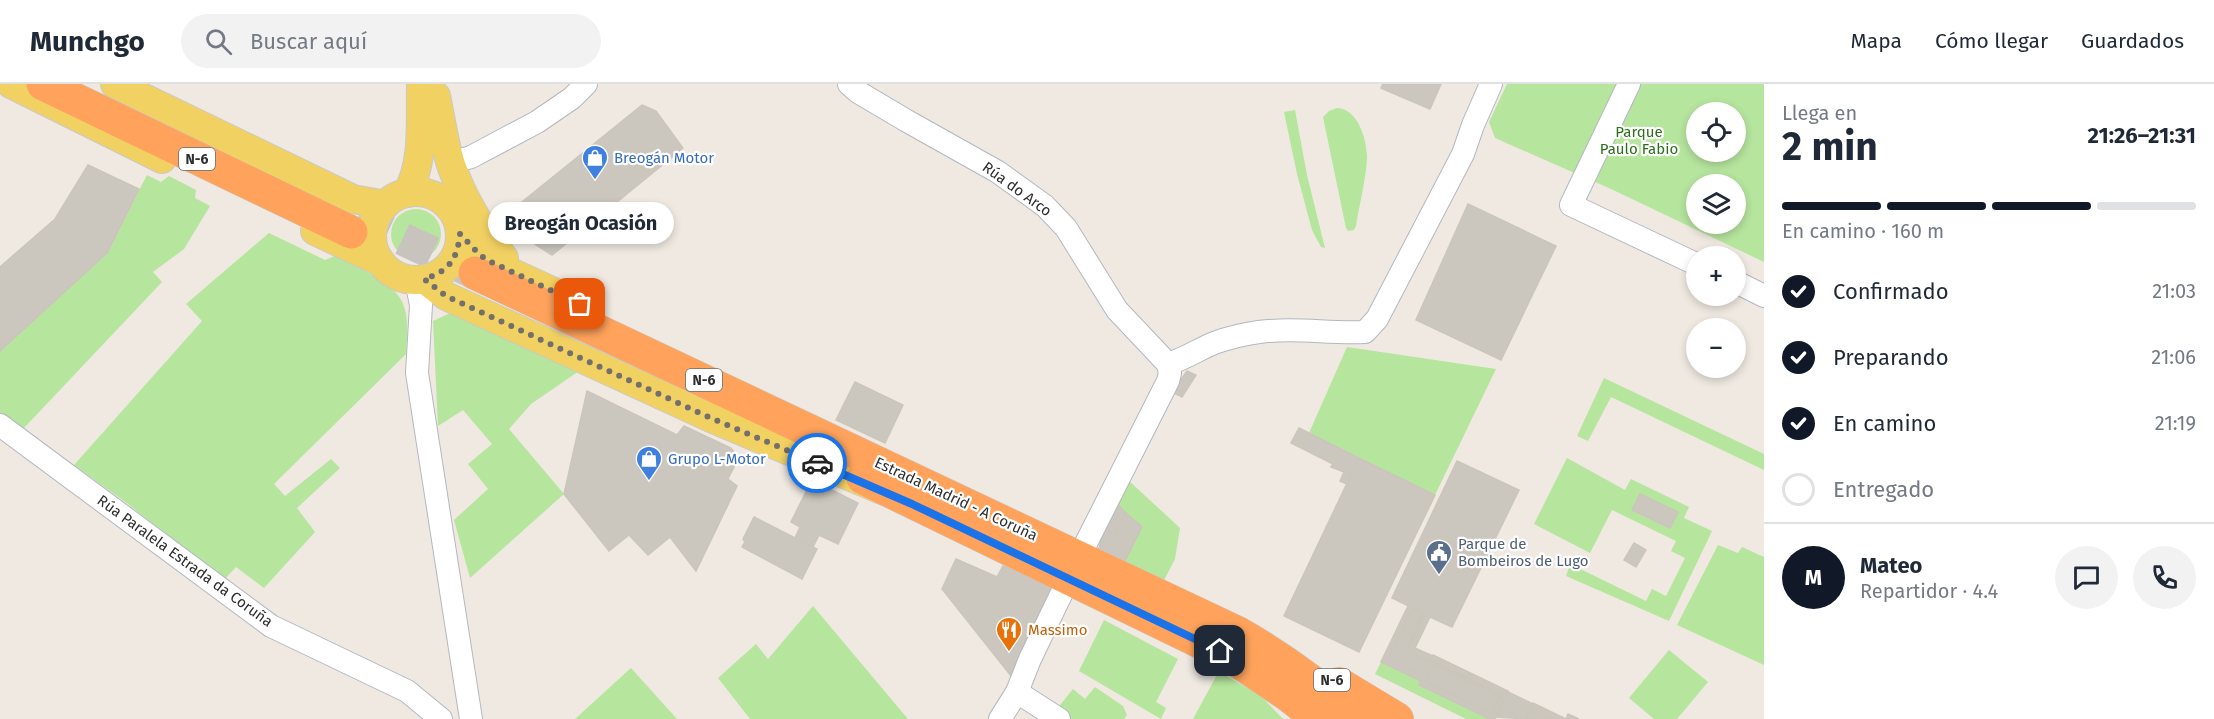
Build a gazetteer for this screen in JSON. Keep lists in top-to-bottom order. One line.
{"streets":{"highway":["N-6","Estrada Madrid - A Coruña"],"street":["Rúa do Arco","Rúa Paralela Estrada da Coruña"]},"crossings":[["N-6","Estrada Madrid - A Coruña"]],"parks":["Parque Paulo Fabio"],"places":{"shop":["Breogán Motor","Grupo L-Motor"],"other":["Breogán Ocasión"],"public building":["Parque de Bombeiros de Lugo"],"restaurant":["Massimo"]},"page":{"header":"Munchgo","search":"Buscar aquí","nav":["Mapa","Cómo llegar","Guardados"],"heading":["2 min","Llega en","21:26–21:31"],"panel":["Mateo","Repartidor · 4.4"],"map_buttons":["+","−"],"bar":"En camino · 160 m","bubble":"Breogán Ocasión","list":[["Confirmado","21:03"],["Preparando","21:06"],["En camino","21:19"],"Entregado"],"round":"M"}}
